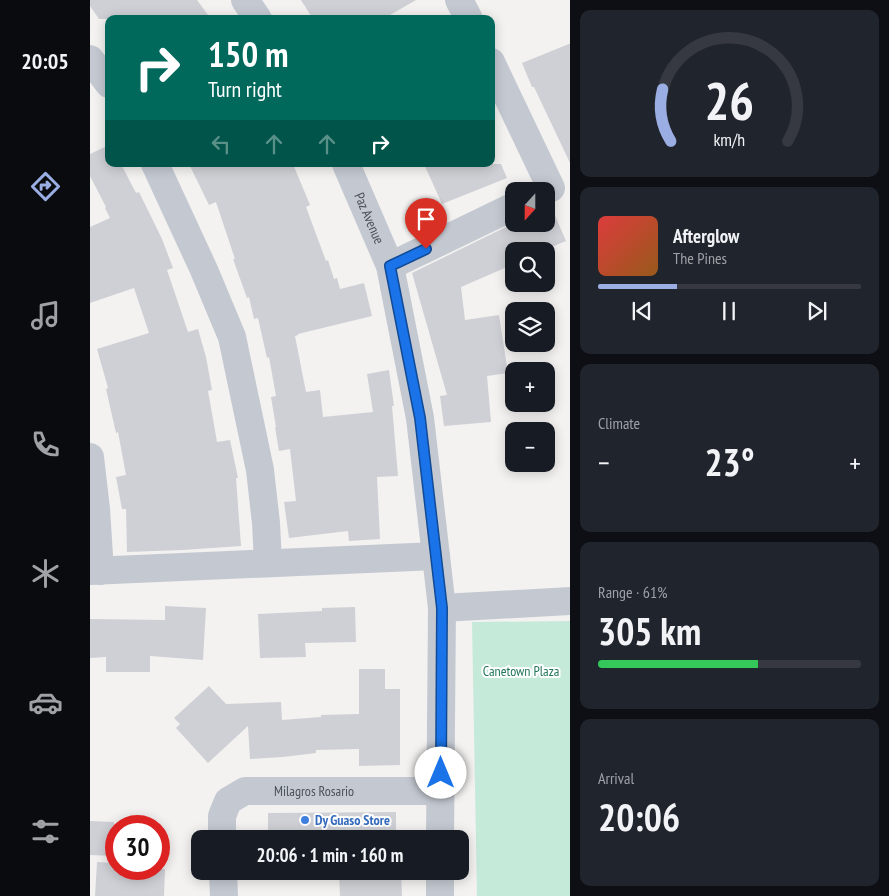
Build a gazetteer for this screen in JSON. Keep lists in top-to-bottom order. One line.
{"streets":{"street":["Paz Avenue","Milagros Rosario"]},"crossings":[["Paz Avenue","Milagros Rosario"]],"parks":["Canetown Plaza"],"places":["Dy Guaso Store"],"north":"bottom","page":{"tabs":"20:05","turn":["150 m","Turn right"],"map_buttons":["+","−"],"song":["Afterglow","The Pines"],"tile":["Climate",["Range · 61%","305 km"],["Arrival","20:06"]],"heat":["−","23°","+"],"limit":"30","trip":"20:06 · 1 min · 160 m","gauge":["26","km/h"]}}
